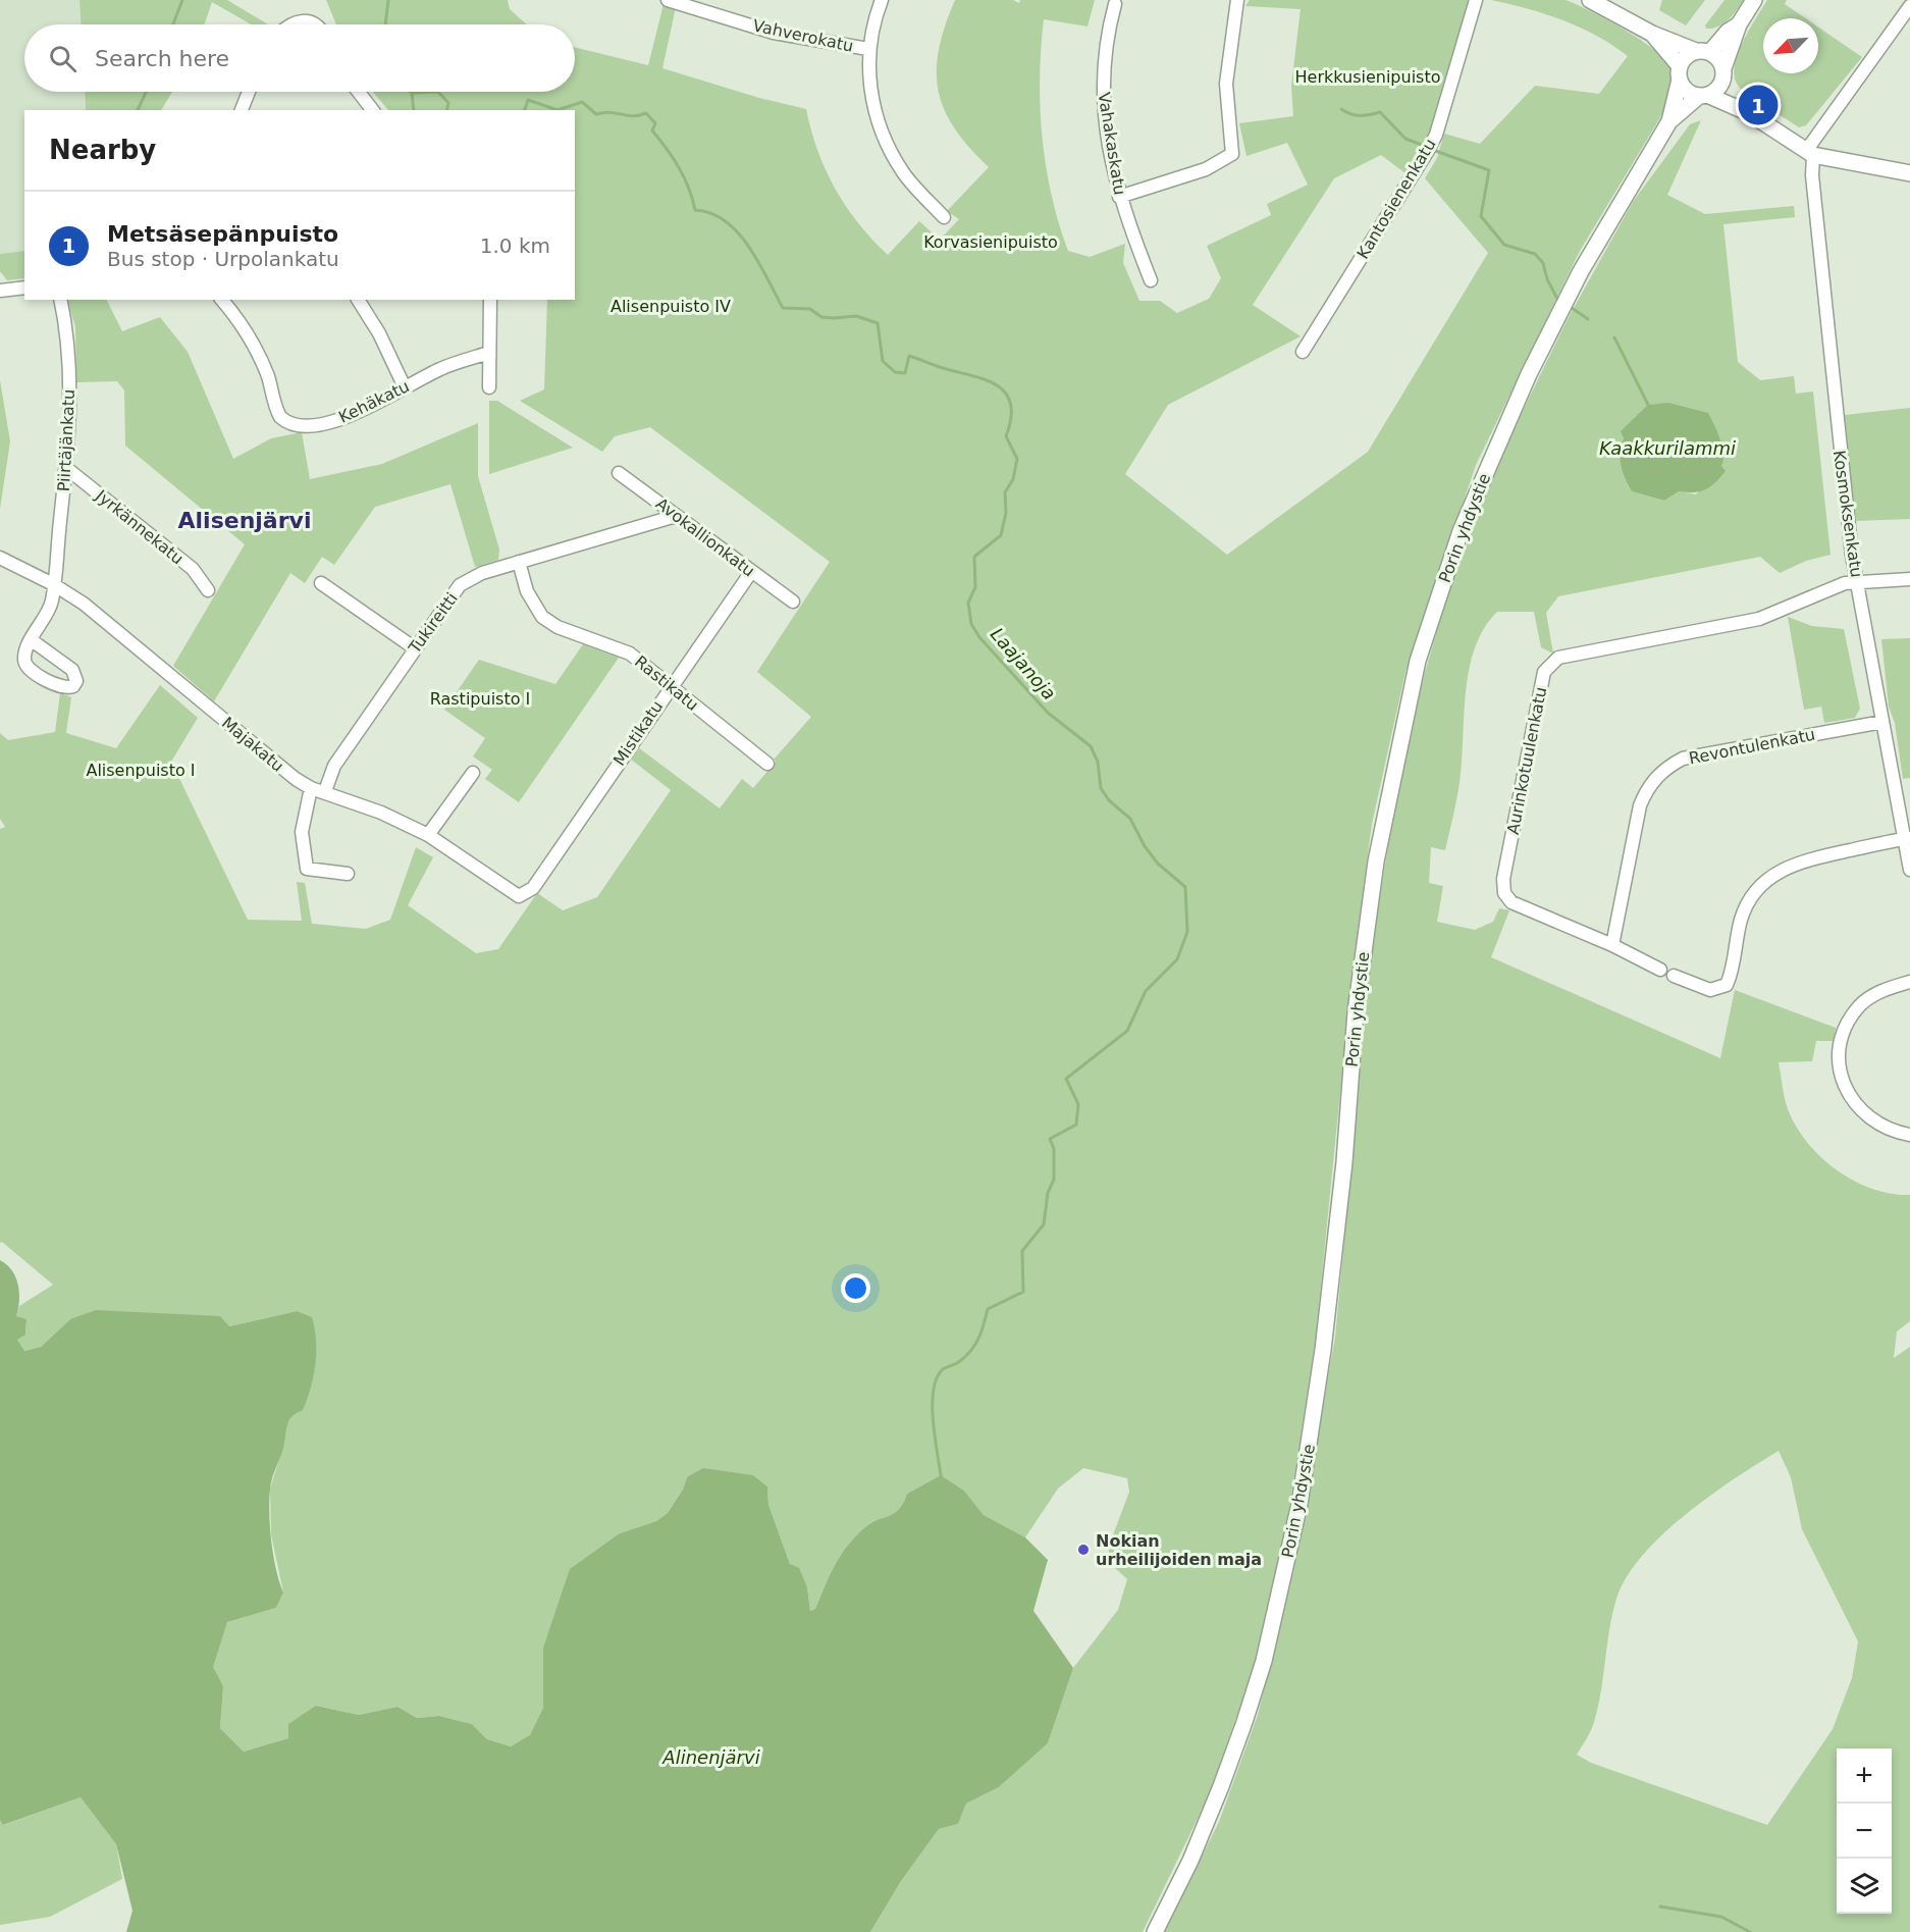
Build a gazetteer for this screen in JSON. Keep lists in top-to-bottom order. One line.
{"streets":{"main road":["Porin yhdystie"],"street":["Vahverokatu","Vahakaskatu","Kantosienenkatu","Kehäkatu","Piirtäjänkatu","Kosmoksenkatu","Jyrkännekatu","Avokallionkatu","Tukireitti","Rastikatu","Mistikatu","Majakatu","Revontulenkatu","Aurinkotuulenkatu"]},"crossings":[["Piirtäjänkatu","Jyrkännekatu"],["Piirtäjänkatu","Majakatu"],["Kosmoksenkatu","Revontulenkatu"],["Kosmoksenkatu","Aurinkotuulenkatu"],["Avokallionkatu","Tukireitti"],["Avokallionkatu","Mistikatu"],["Tukireitti","Rastikatu"],["Tukireitti","Majakatu"],["Rastikatu","Mistikatu"],["Mistikatu","Majakatu"],["Revontulenkatu","Aurinkotuulenkatu"]],"districts":["Alisenjärvi"],"water":["Kaakkurilammi","Laajanoja","Alinenjärvi"],"parks":["Herkkusienipuisto","Korvasienipuisto","Alisenpuisto IV","Rastipuisto I","Alisenpuisto I"],"places":["Nokian urheilijoiden maja"],"north":"bottom left","page":{"search":"Search here","pins":"1","heading":"Nearby","list":[{"mark":"1","name":"Metsäsepänpuisto","note":"Bus stop · Urpolankatu","value":"1.0 km"}],"map_buttons":["+","−"]}}
